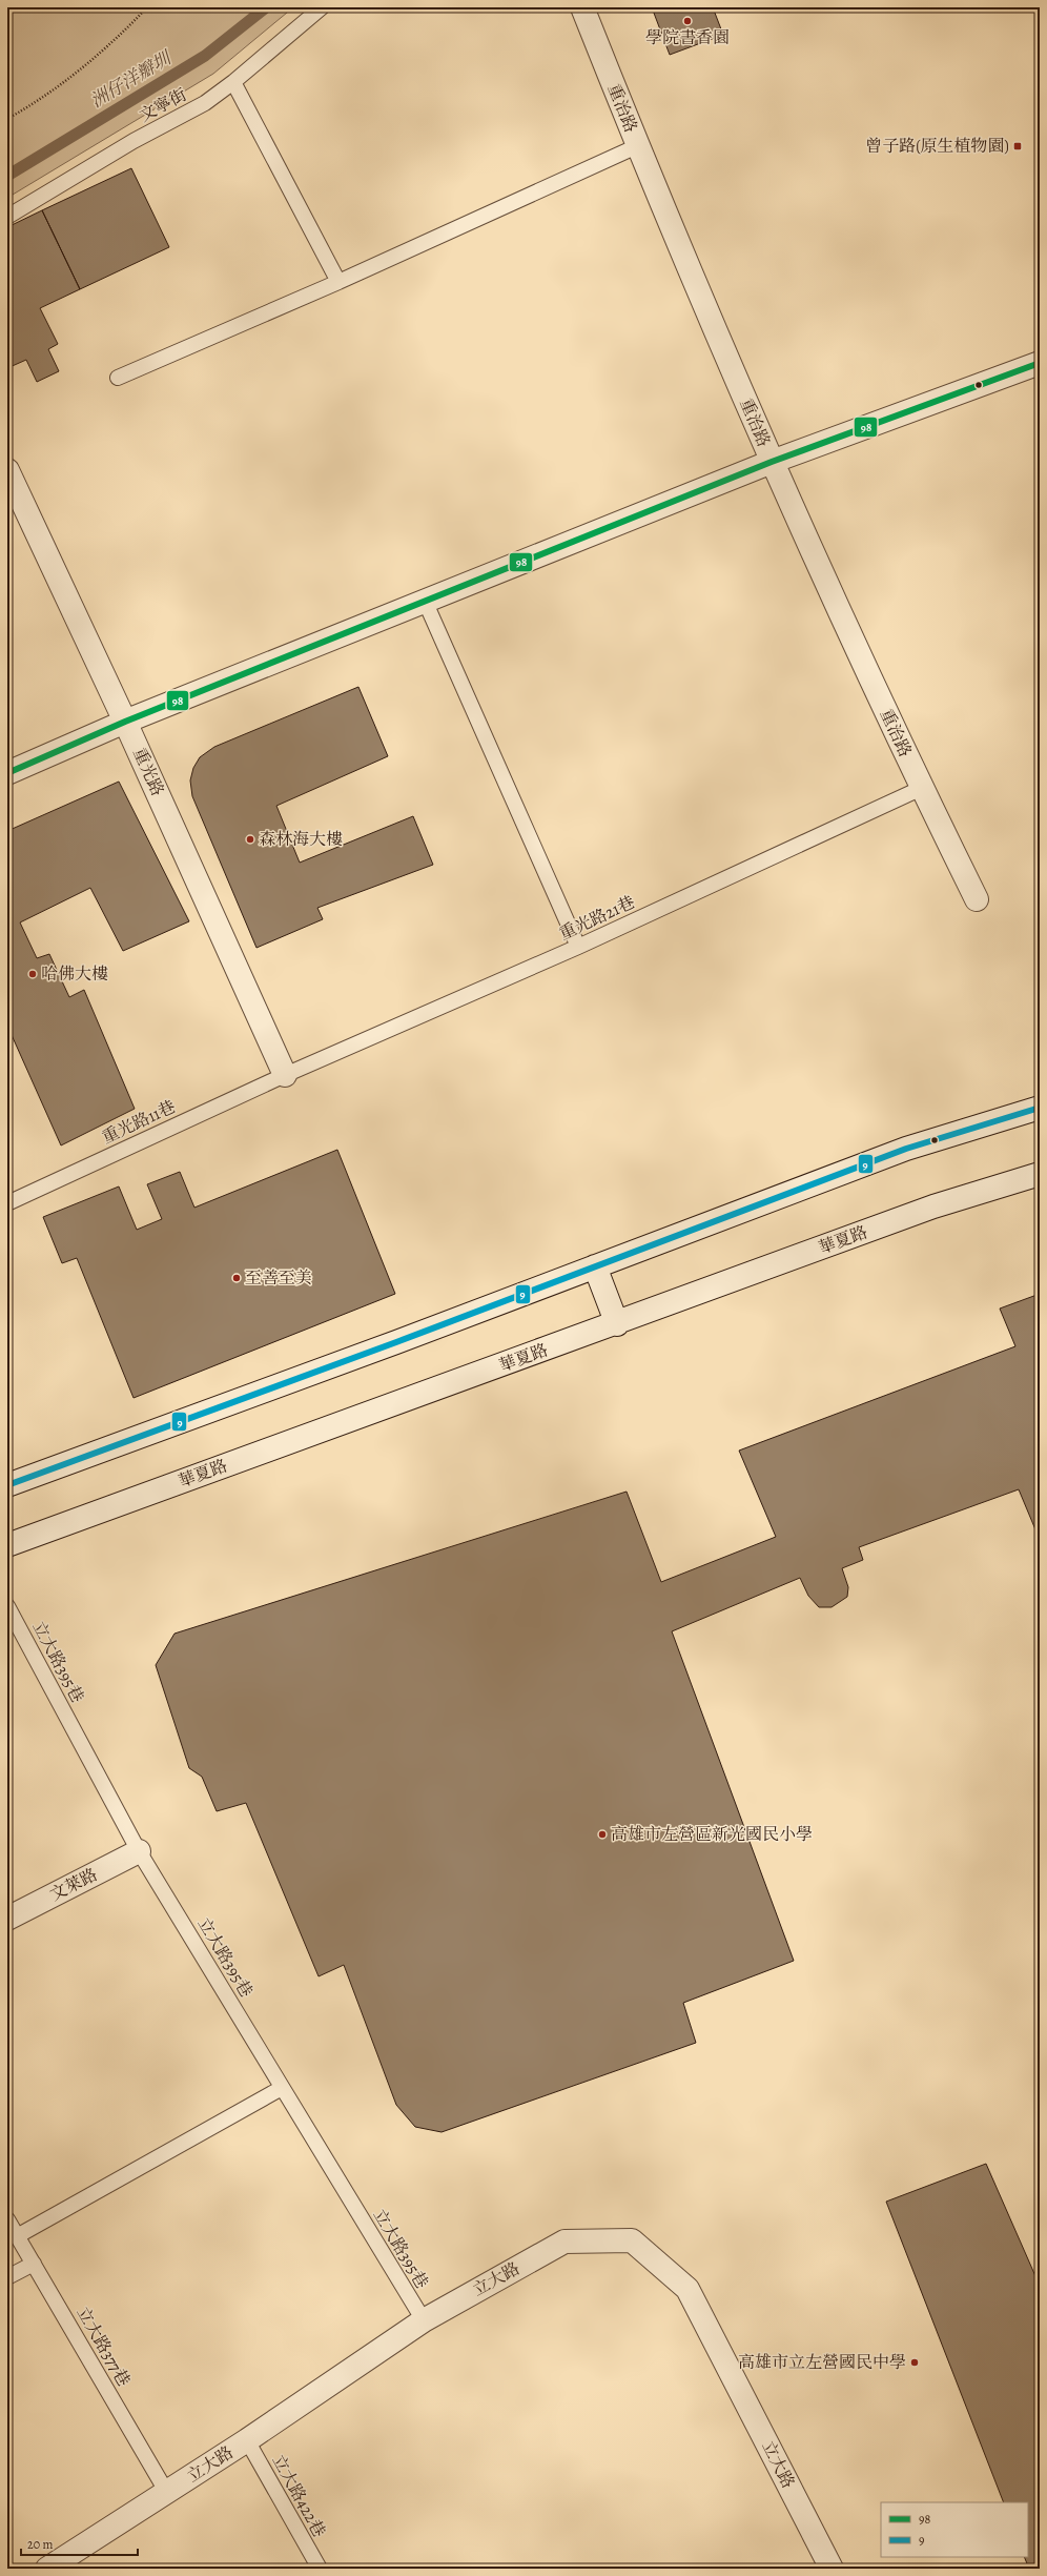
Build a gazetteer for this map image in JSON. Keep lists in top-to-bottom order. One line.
{"streets":{"street":["重治路","重光路","華夏路","文萊路","立大路"],"lane":["文寧街","重光路21巷","重光路11巷","立大路395巷","立大路377巷","立大路422巷"]},"crossings":[["重治路","重光路21巷"],["重光路","重光路21巷"],["重光路","重光路11巷"],["重光路21巷","重光路11巷"],["立大路395巷","文萊路"],["立大路395巷","立大路"],["立大路","立大路377巷"],["立大路","立大路422巷"]],"water":["洲仔洋瓣圳"],"places":{"other":["學院書香園","森林海大樓","哈佛大樓","至善至美","高雄市左營區新光國民小學","高雄市立左營國民中學"],"transit":["曾子路(原生植物園)"]},"lines":["transit line 98","transit line 9"],"legend":["98","9"],"scale_bar":"20 m"}
